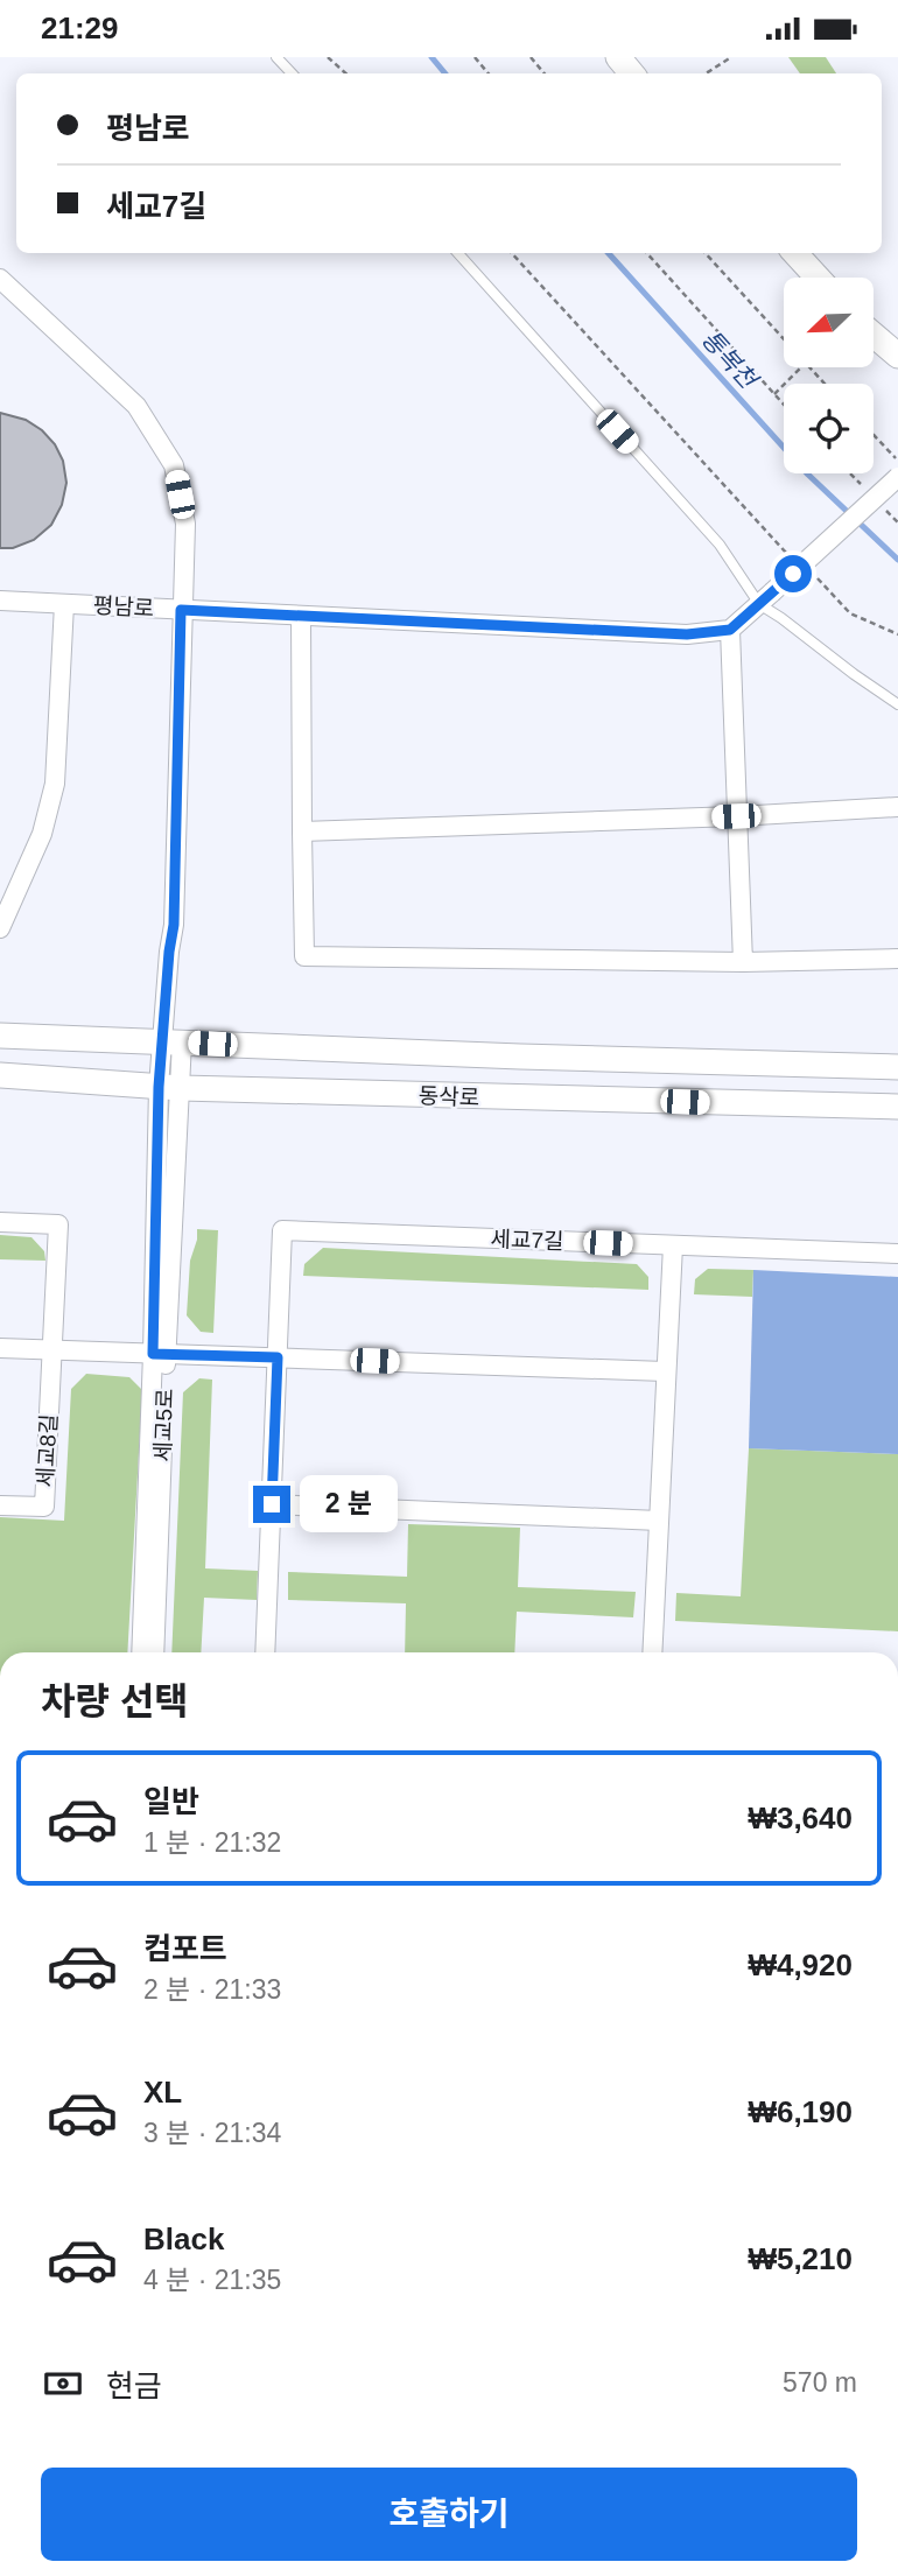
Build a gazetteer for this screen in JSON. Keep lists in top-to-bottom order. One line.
{"streets":{"main road":["동삭로"],"street":["평남로","세교7길","세교5로","세교8길"]},"crossings":[["평남로","세교5로"],["동삭로","세교5로"]],"water":["통복천"],"north":"bottom left","page":{"status":"21:29","banner":["평남로","세교7길"],"bubble":"2 분","heading":"차량 선택","list":[{"name":"일반","note":"1 분 · 21:32","value":"₩3,640"},{"name":"컴포트","note":"2 분 · 21:33","value":"₩4,920"},{"name":"XL","note":"3 분 · 21:34","value":"₩6,190"},{"name":"Black","note":"4 분 · 21:35","value":"₩5,210"}],"pay":["현금","570 m"],"buttons":"호출하기"}}
